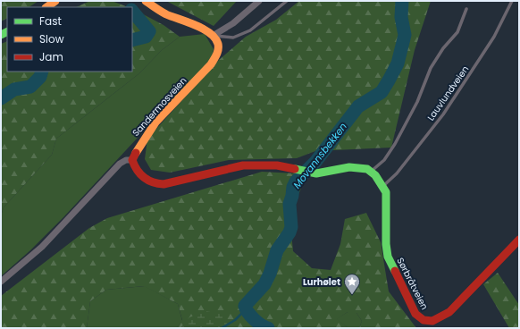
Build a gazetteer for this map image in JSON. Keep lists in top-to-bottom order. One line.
{"streets":{"street":["Sandermosveien","Sørbråtveien"],"lane":["Lauvlundveien"]},"crossings":[["Lauvlundveien","Sørbråtveien"]],"water":["Movannsbekken"],"places":{"place":["Lurhølet"]},"legend":["Fast","Slow","Jam"]}
